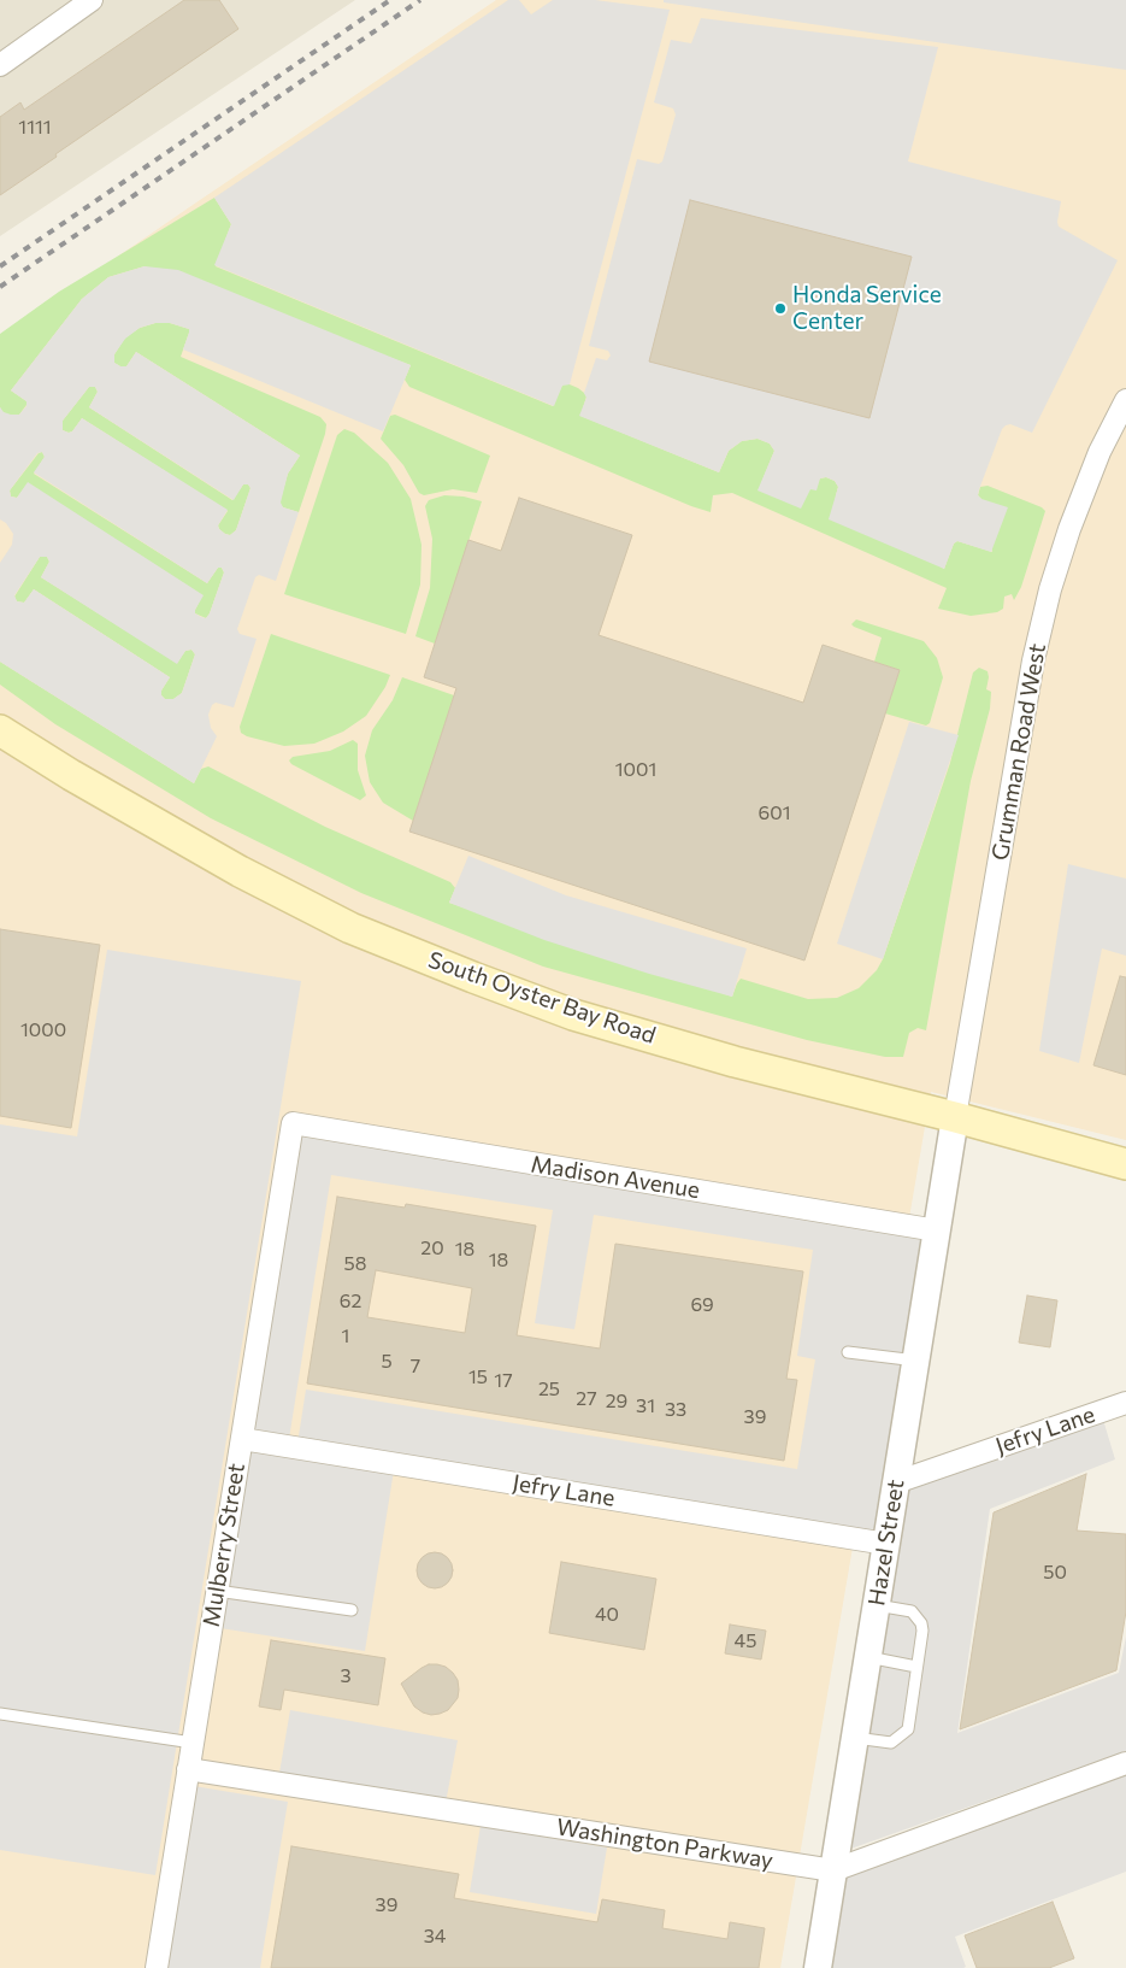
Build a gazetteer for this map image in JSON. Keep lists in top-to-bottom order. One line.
{"streets":{"main road":["South Oyster Bay Road"],"street":["Grumman Road West","Madison Avenue","Jefry Lane","Hazel Street","Mulberry Street","Washington Parkway"]},"crossings":[["Grumman Road West","South Oyster Bay Road"],["Grumman Road West","Hazel Street"],["South Oyster Bay Road","Hazel Street"],["Madison Avenue","Hazel Street"],["Madison Avenue","Mulberry Street"],["Jefry Lane","Hazel Street"],["Jefry Lane","Mulberry Street"],["Hazel Street","Washington Parkway"],["Mulberry Street","Washington Parkway"]],"places":["Honda Service Center"],"house_numbers":["1111","1001","601","1000","20","18","18","58","62","69","1","5","7","15","17","25","27","29","31","33","39","50","40","45","3","39","34"]}
